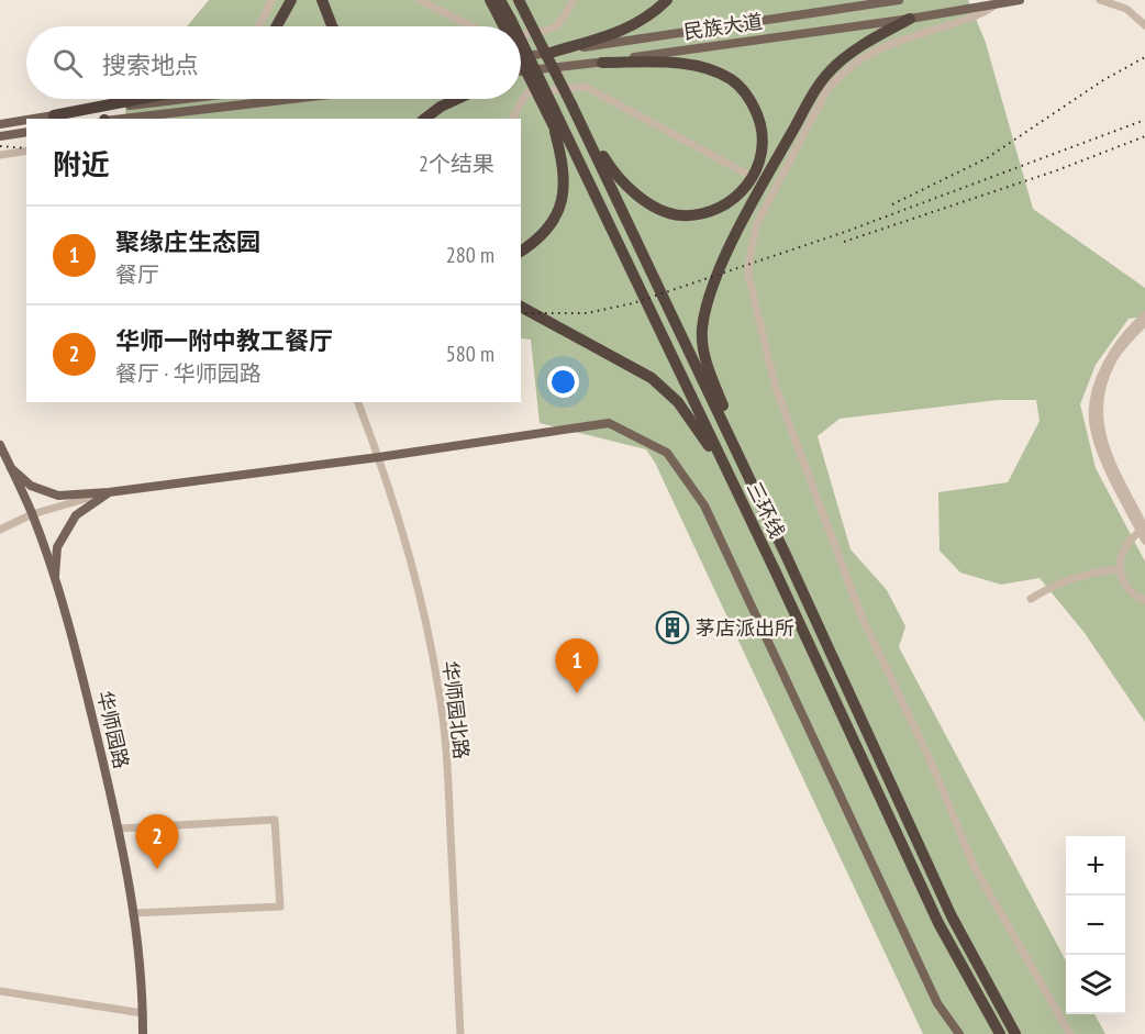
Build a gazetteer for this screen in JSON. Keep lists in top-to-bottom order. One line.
{"streets":{"highway":["三环线"],"main road":["民族大道","华师园路"],"street":["华师园北路"]},"places":{"building":["茅店派出所"]},"page":{"search":"搜索地点","heading":["附近","2个结果"],"list":[{"mark":"1","name":"聚缘庄生态园","note":"餐厅","value":"280 m"},{"mark":"2","name":"华师一附中教工餐厅","note":"餐厅 · 华师园路","value":"580 m"}],"pins":["1","2"],"map_buttons":["+","−"]}}
